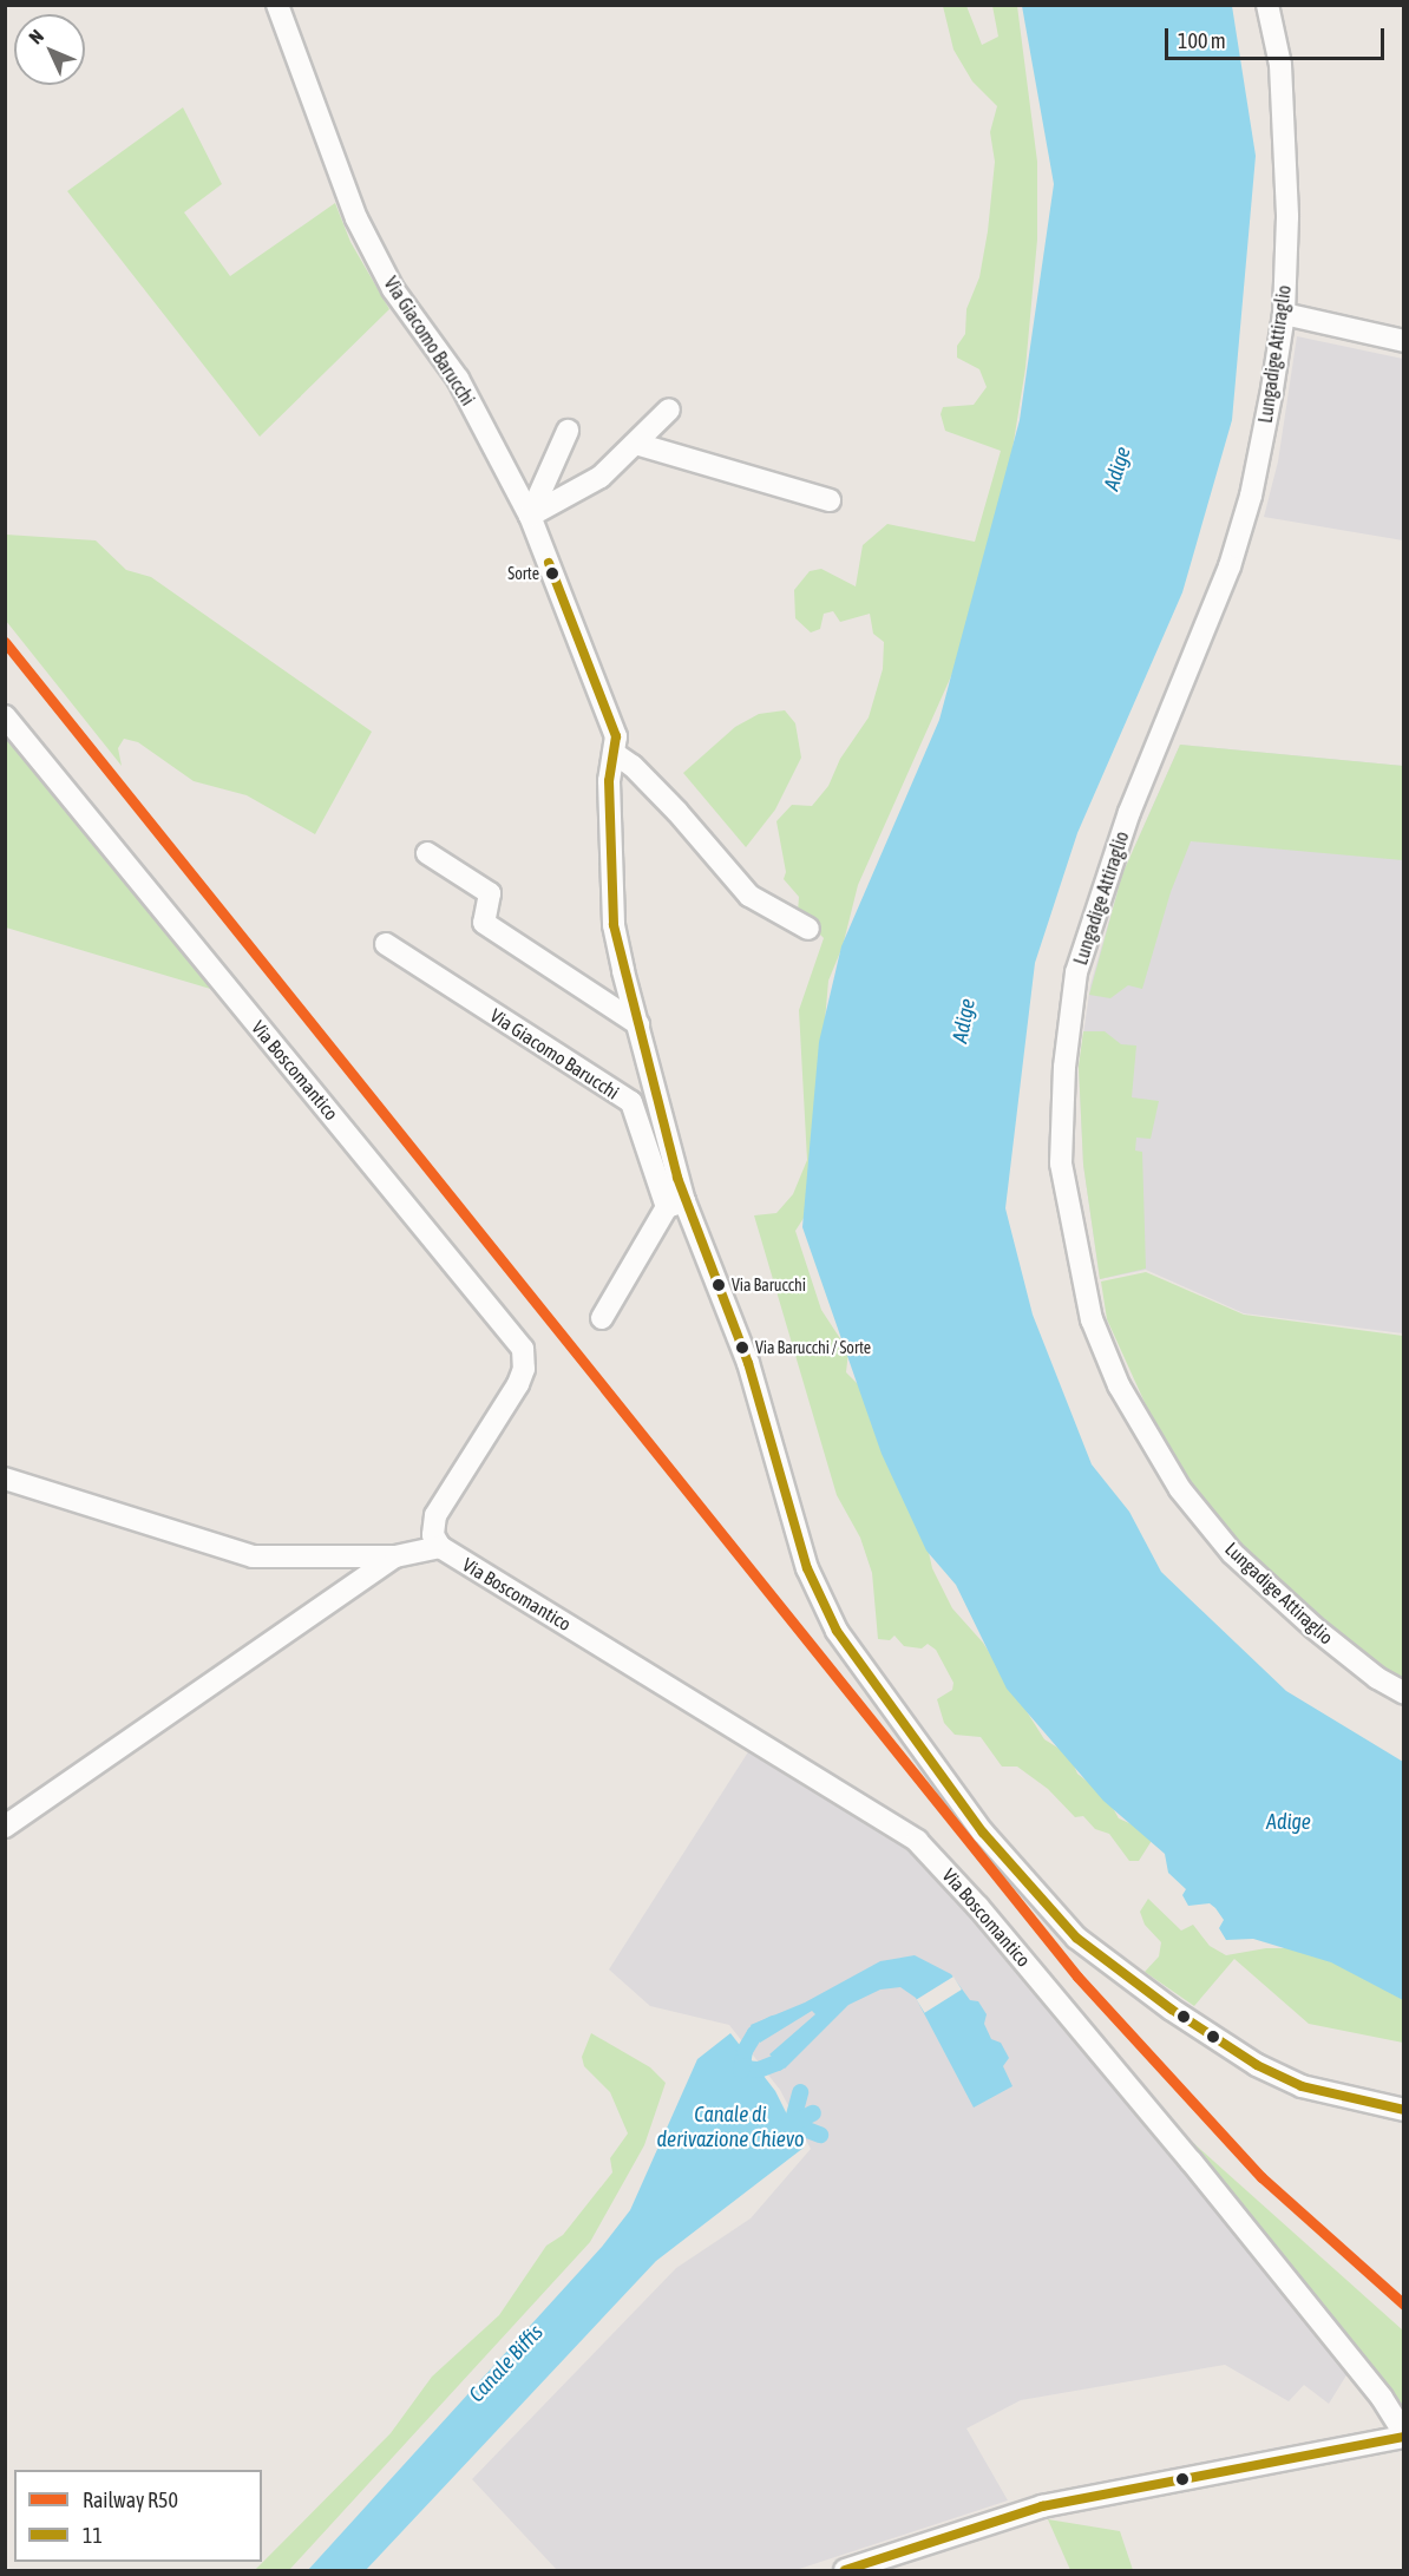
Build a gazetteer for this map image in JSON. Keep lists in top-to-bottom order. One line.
{"streets":{"street":["Via Giacomo Barucchi","Lungadige Attiraglio","Via Boscomantico"]},"water":["Adige","Canale di derivazione Chievo","Canale Biffis"],"places":["Sorte","Via Barucchi","Via Barucchi / Sorte"],"lines":["transit line 11","rail line R50"],"legend":["Railway R50","11"],"scale_bar":"100 m","north":"top left"}
